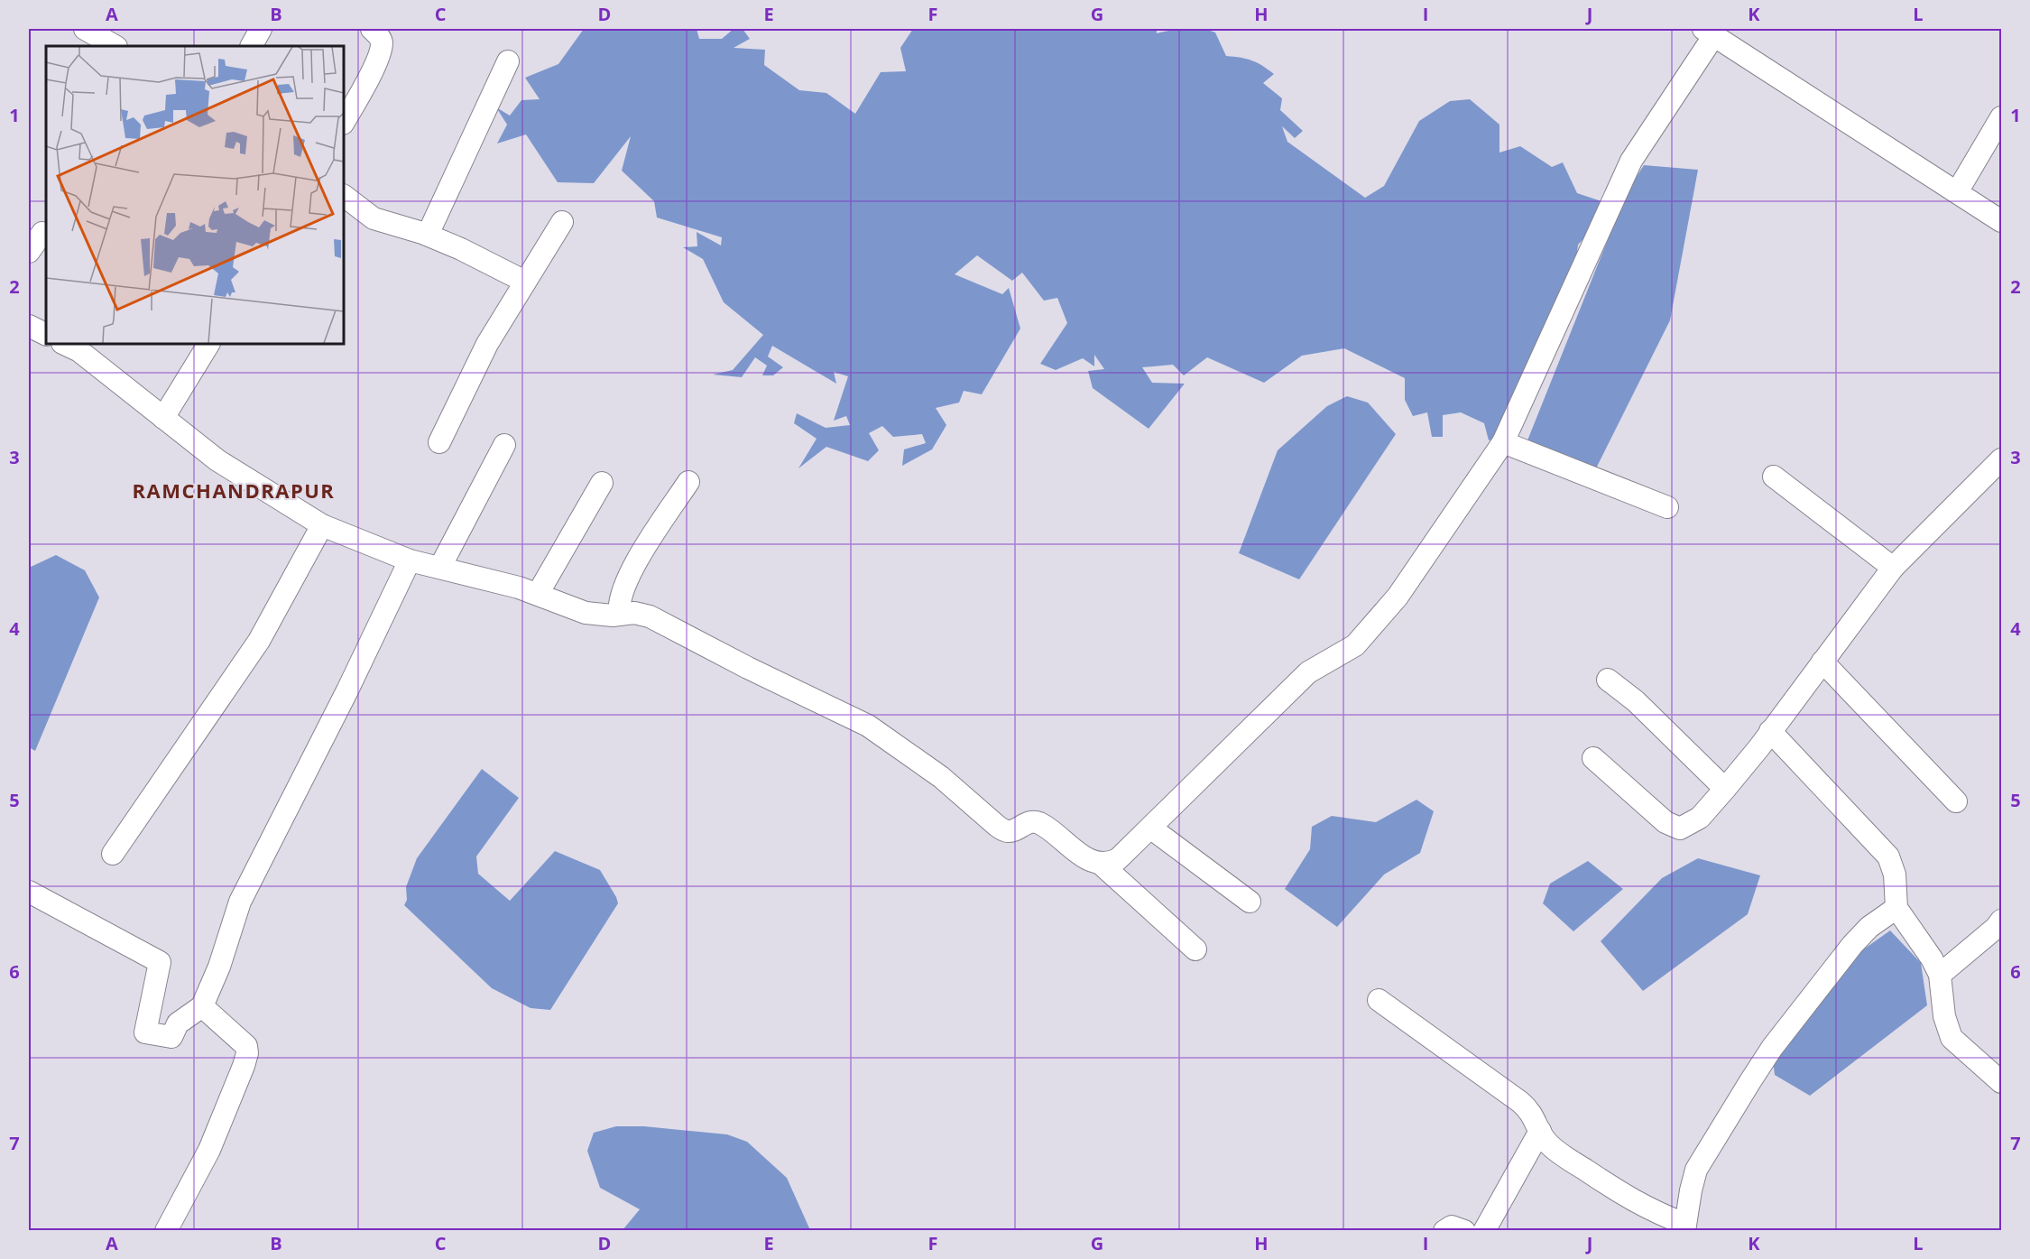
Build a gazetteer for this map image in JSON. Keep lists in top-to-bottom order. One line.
{"districts":["RAMCHANDRAPUR"],"grid":{"columns":["A","B","C","D","E","F","G","H","I","J","K","L"],"rows":["1","2","3","4","5","6","7"]}}
